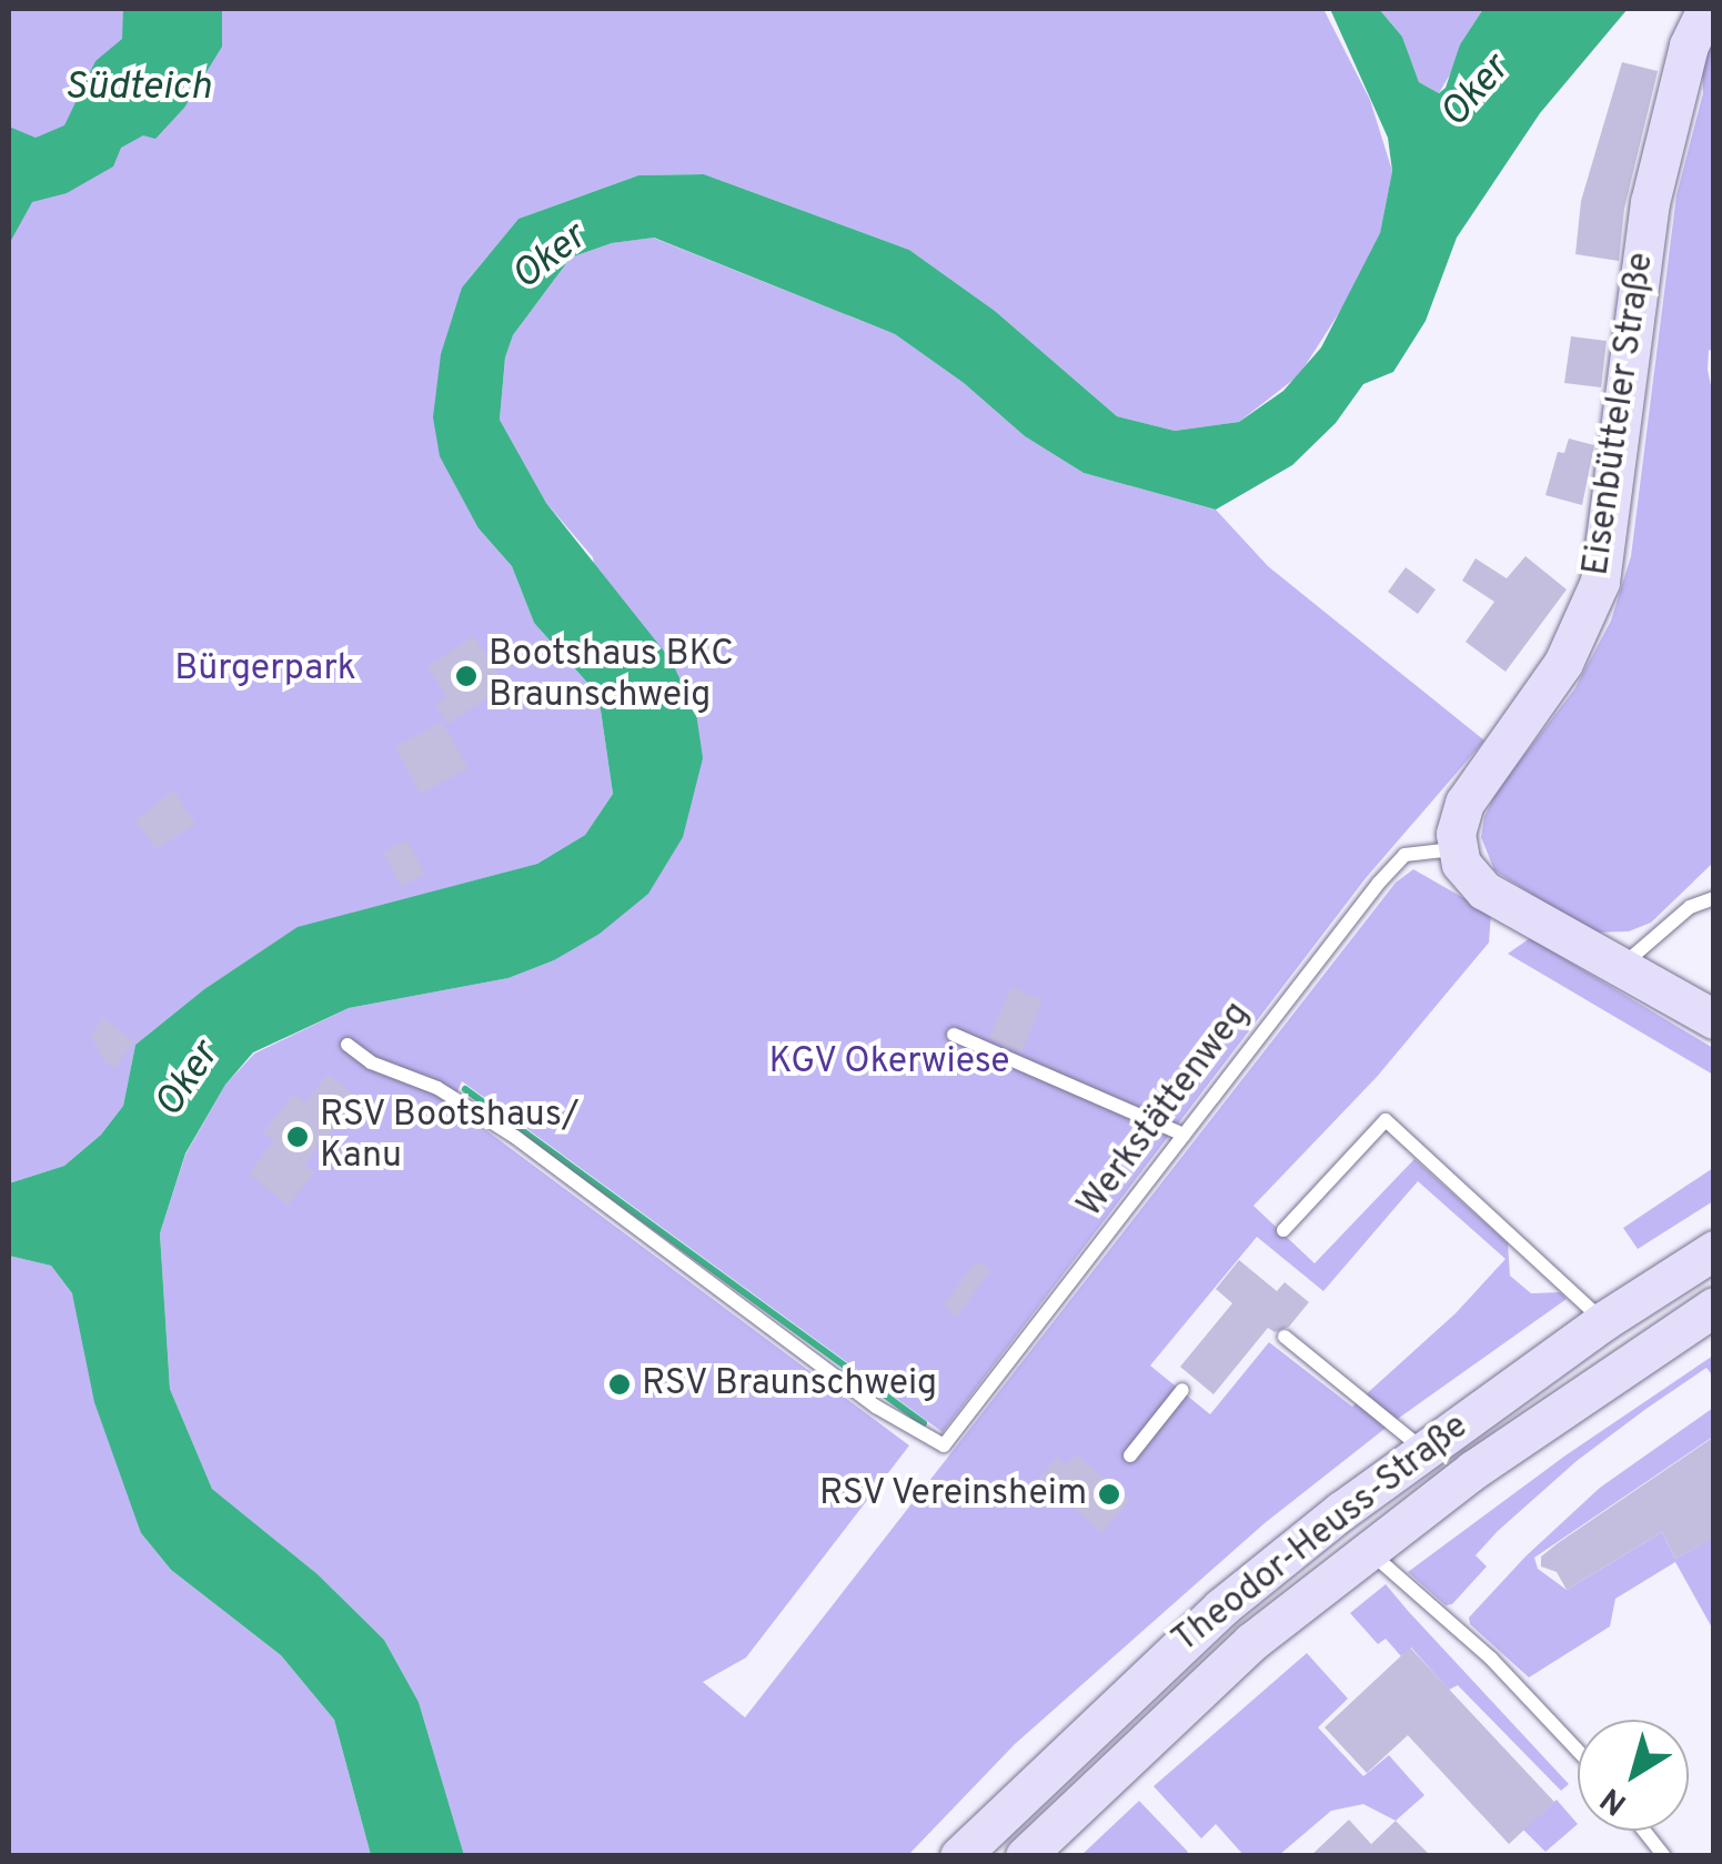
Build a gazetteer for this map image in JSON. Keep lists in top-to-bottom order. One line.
{"streets":{"main road":["Eisenbütteler Straße","Theodor-Heuss-Straße"],"lane":["Werkstättenweg"]},"crossings":[["Eisenbütteler Straße","Werkstättenweg"]],"water":["Südteich","Oker"],"parks":["Bürgerpark","KGV Okerwiese"],"places":["Bootshaus BKC Braunschweig","RSV Bootshaus/ Kanu","RSV Braunschweig","RSV Vereinsheim"],"north":"bottom left"}
